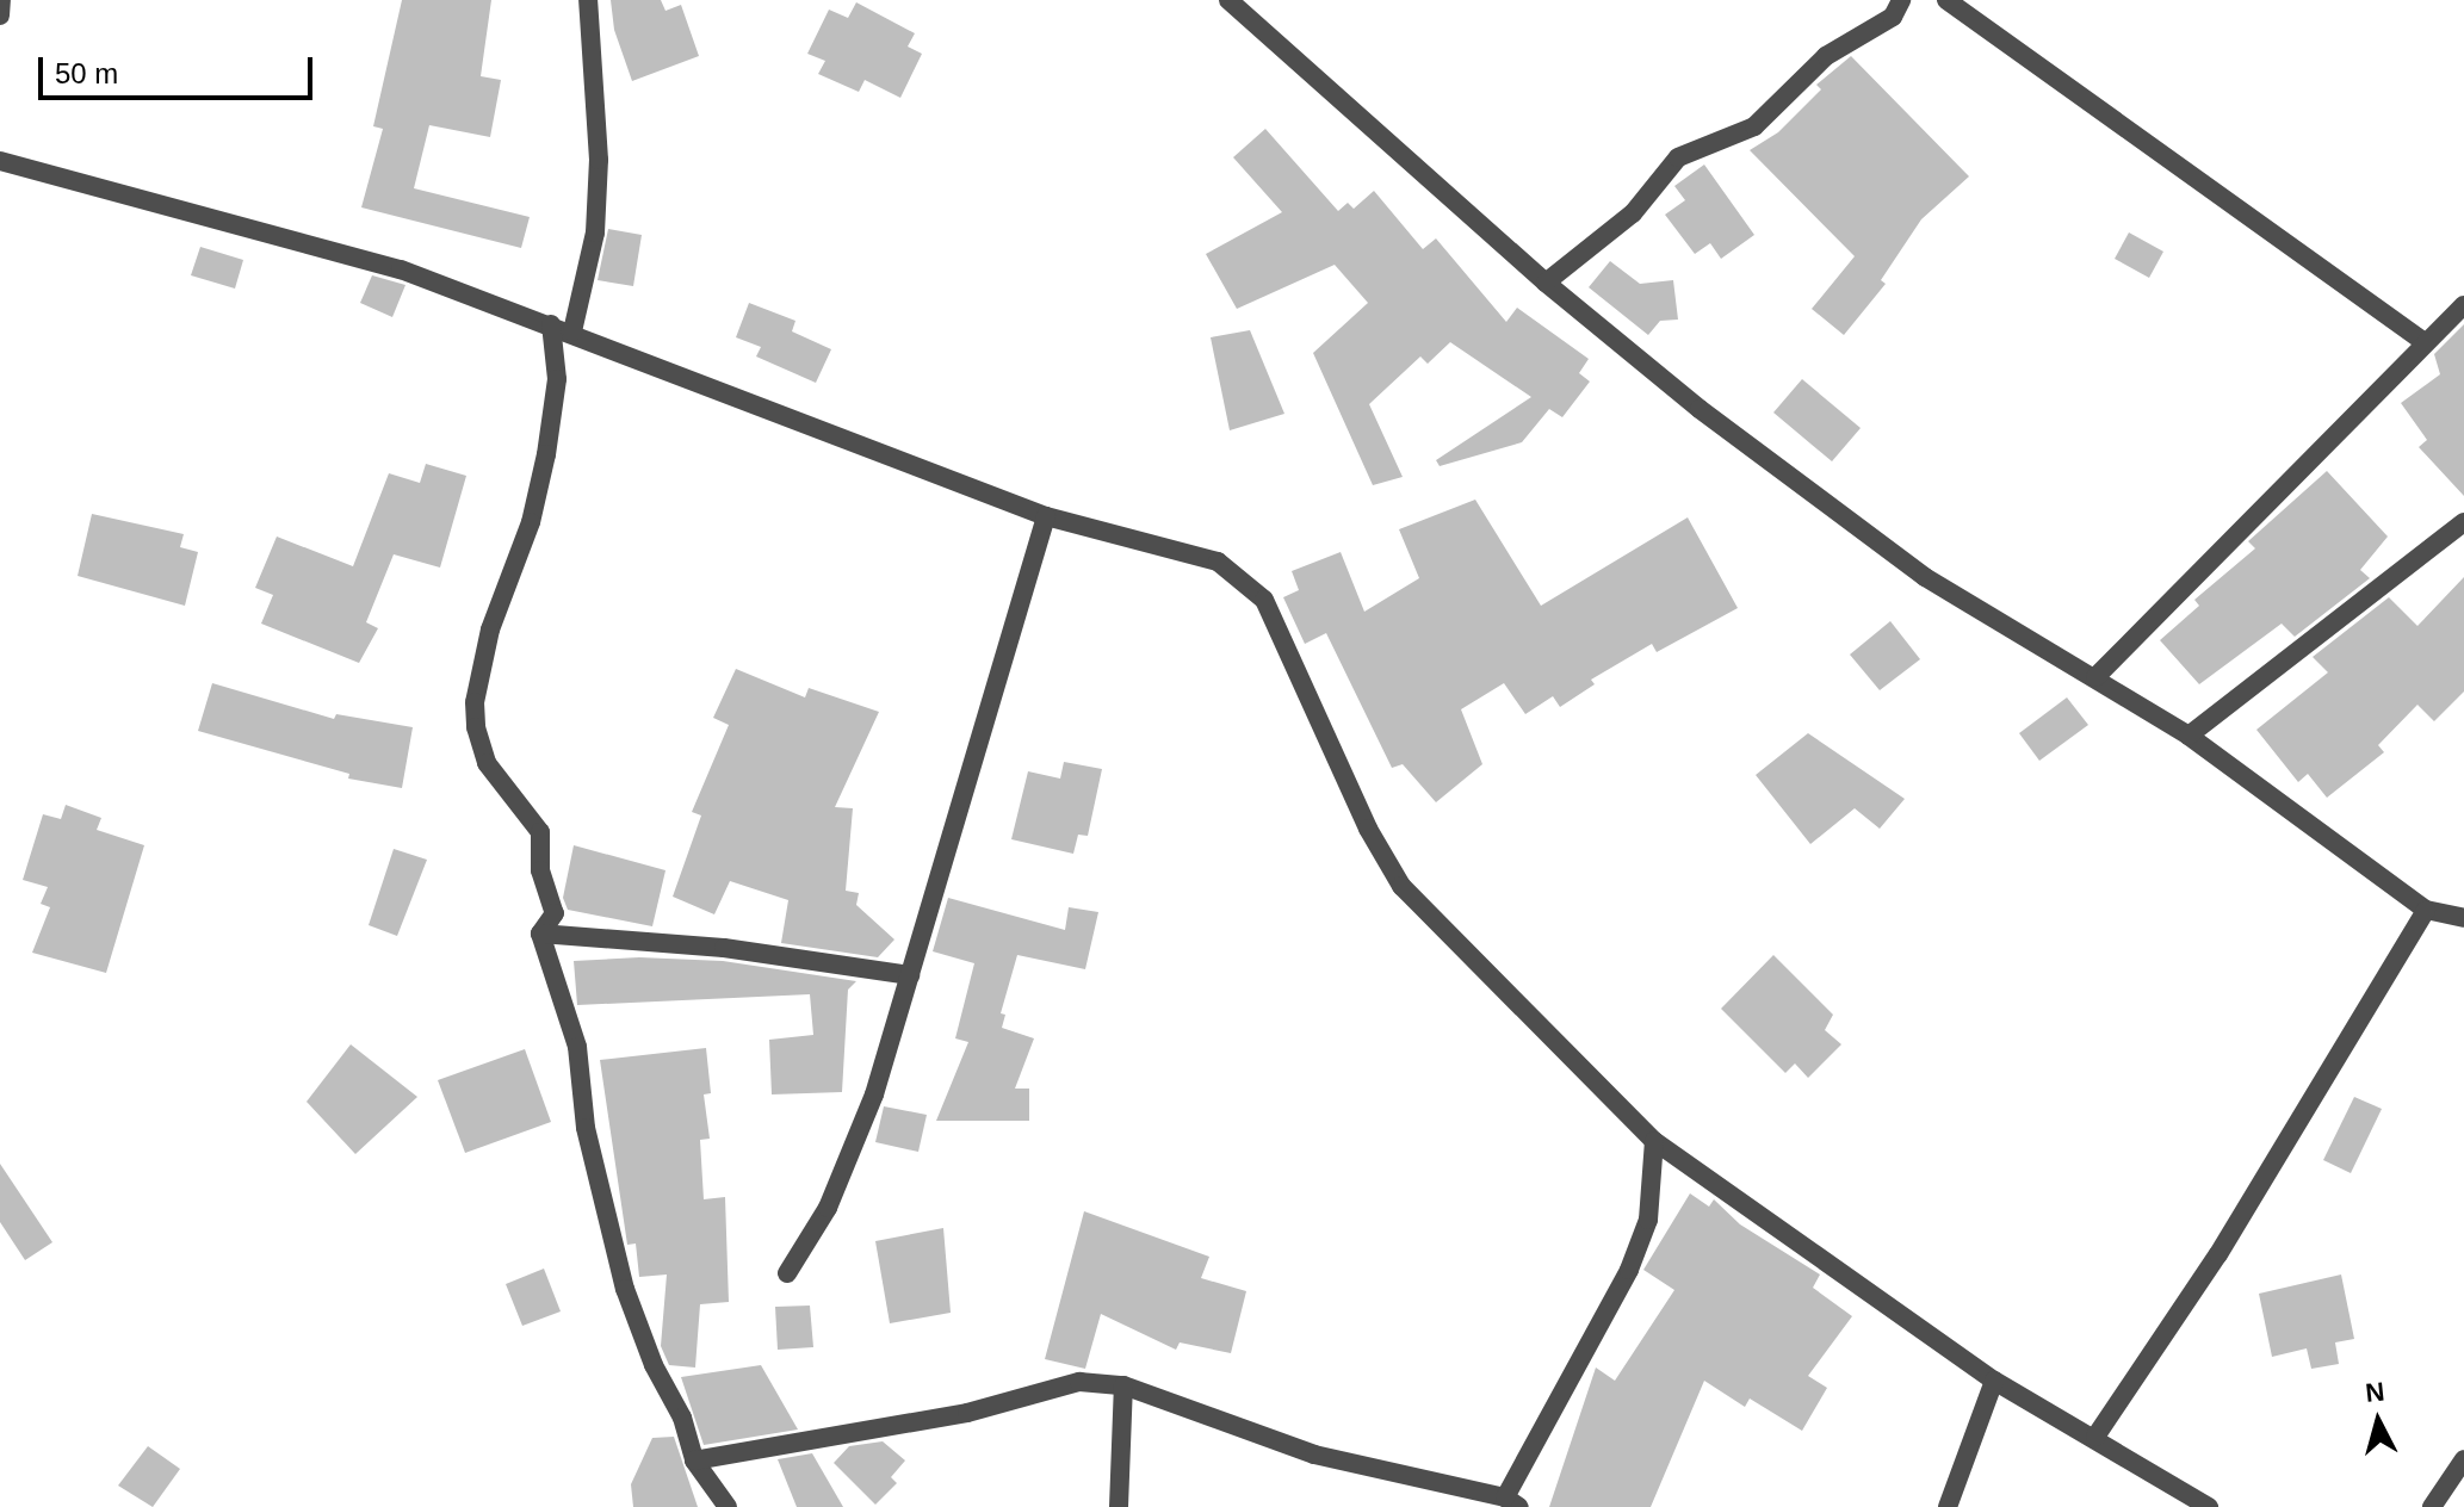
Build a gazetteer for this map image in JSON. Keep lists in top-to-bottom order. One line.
{"scale_bar":"50 m","north":"top"}
